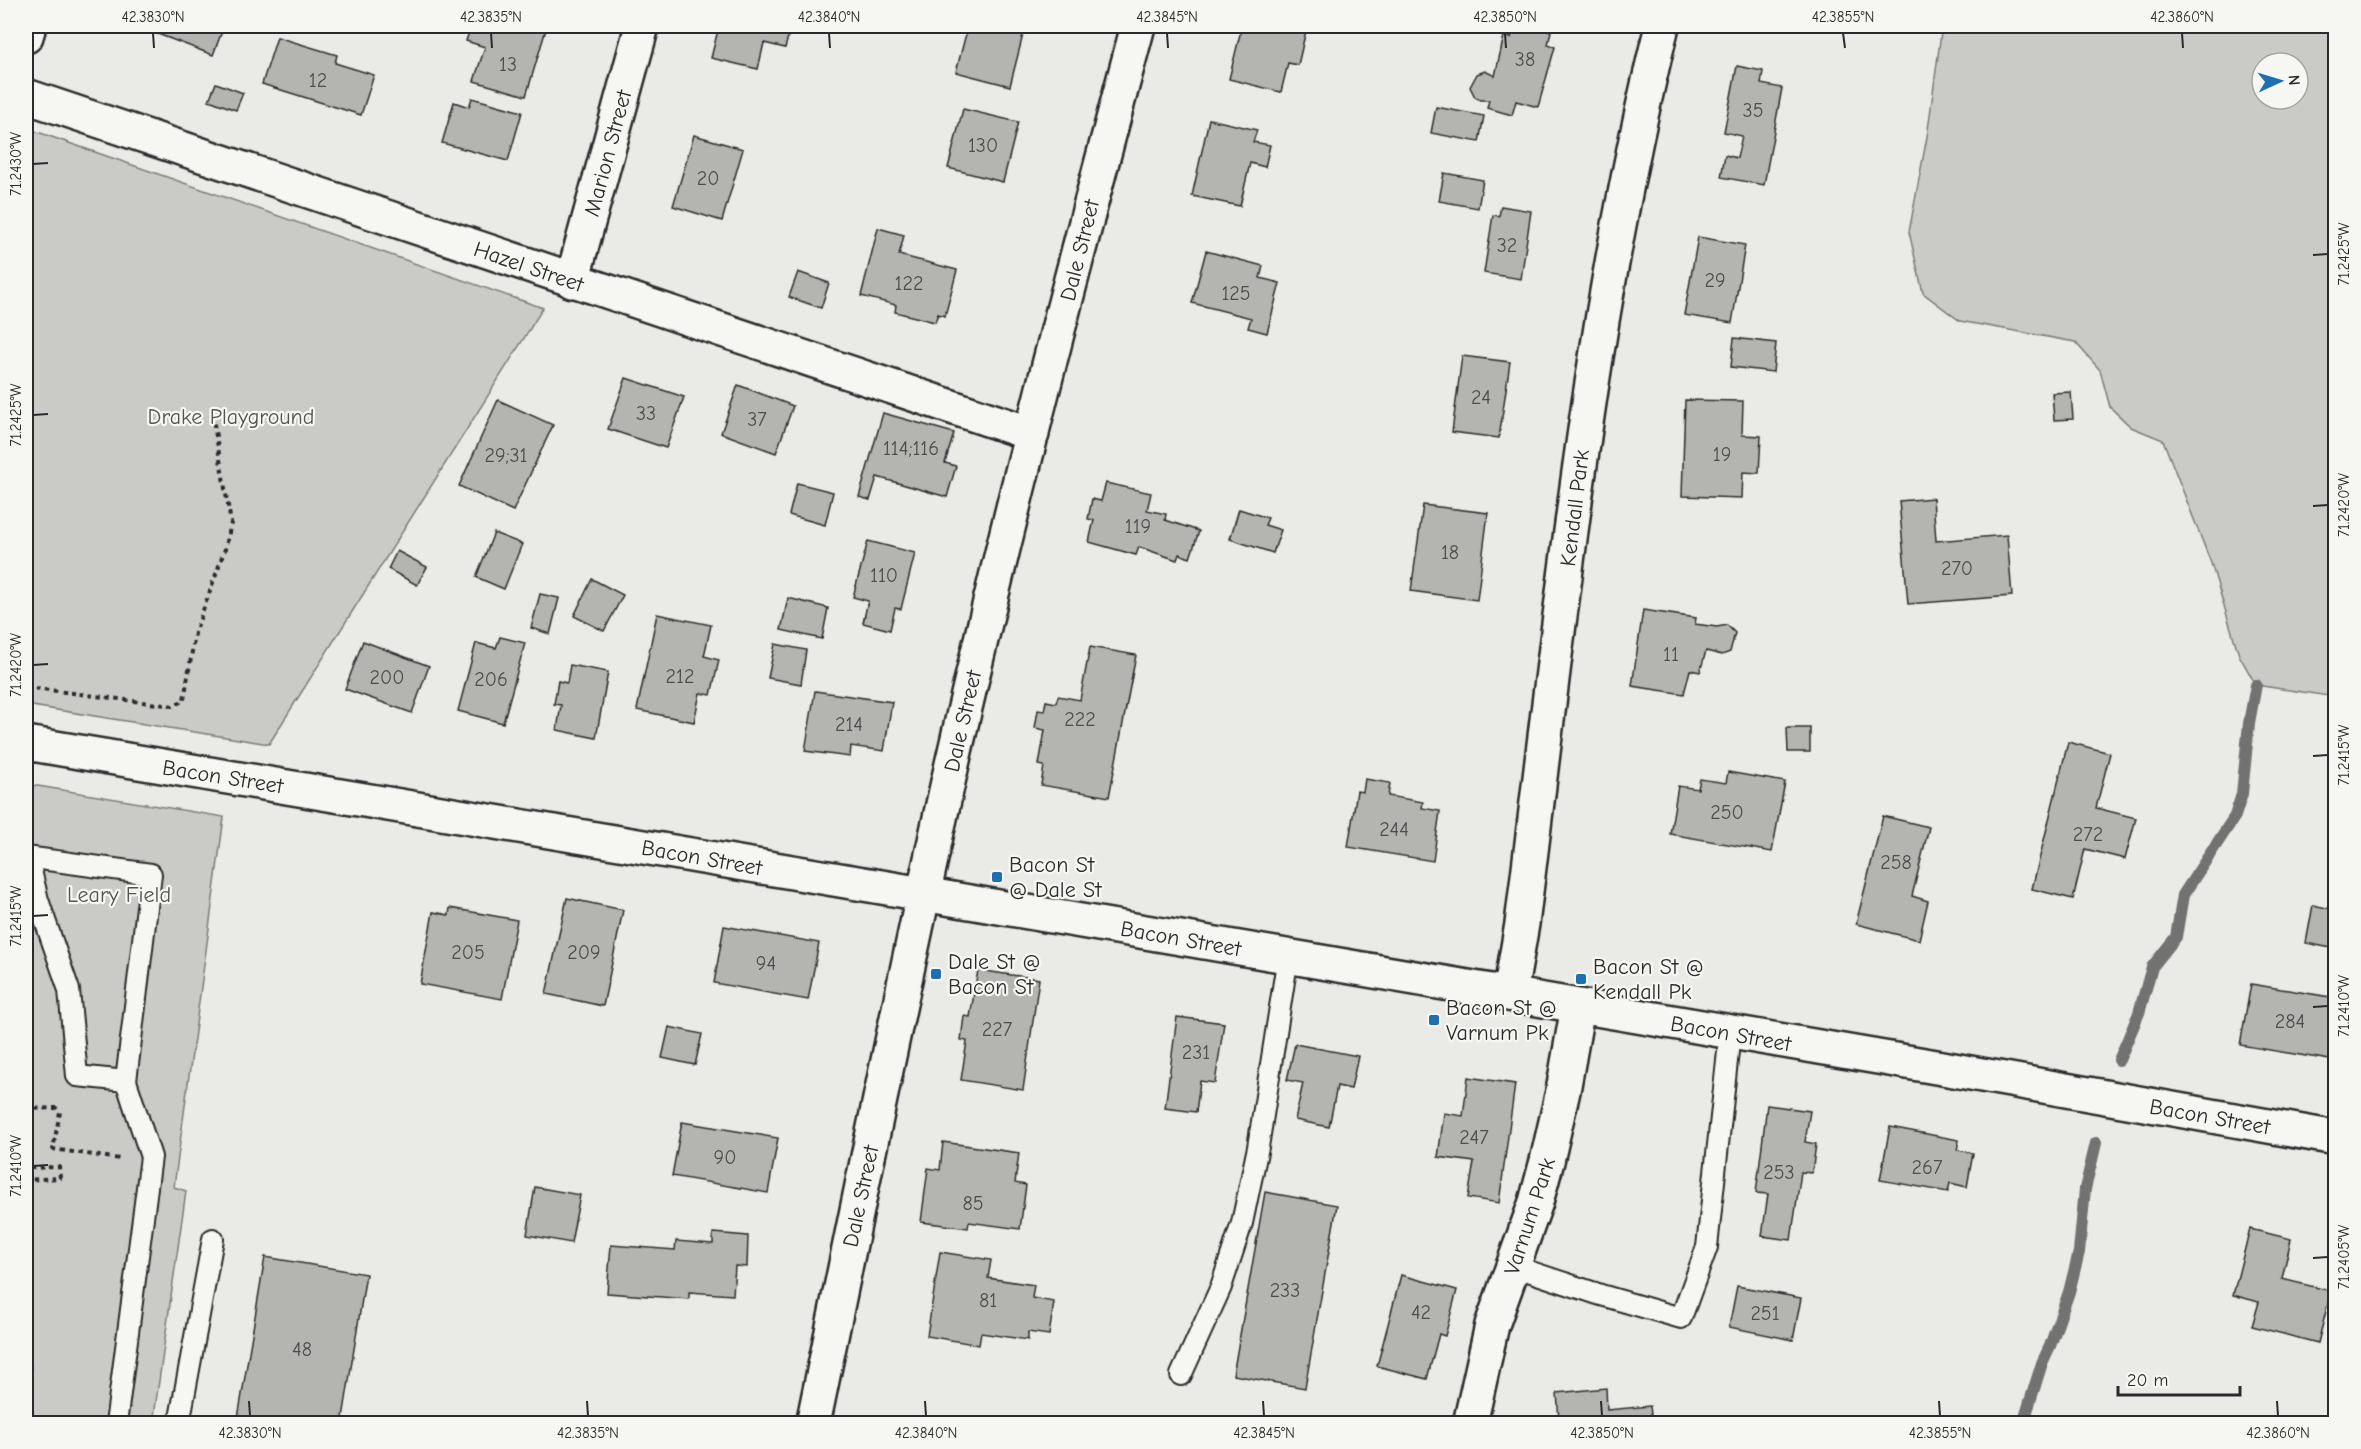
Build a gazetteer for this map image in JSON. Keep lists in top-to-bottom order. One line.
{"streets":{"street":["Marion Street","Dale Street","Hazel Street","Kendall Park","Bacon Street","Varnum Park"]},"crossings":[["Marion Street","Hazel Street"],["Dale Street","Hazel Street"],["Dale Street","Bacon Street"],["Kendall Park","Bacon Street"],["Bacon Street","Varnum Park"]],"parks":["Drake Playground","Leary Field"],"places":{"transit":["Bacon St @ Dale St","Dale St @ Bacon St","Bacon St @ Kendall Pk","Bacon St @ Varnum Pk"]},"house_numbers":["38","13","12","35","130","20","32","29","122","125","24","33","37","114;116","19","29;31","119","18","270","110","11","212","200","206","222","214","250","244","272","258","205","209","94","284","227","231","247","90","267","253","85","233","81","42","251","48"],"scale_bar":"20 m","north":"right","coordinates":["42.3830°N","42.3835°N","42.3840°N","42.3845°N","42.3850°N","42.3855°N","42.3860°N","71.2430°W","71.2425°W","71.2420°W","71.2415°W","71.2410°W","71.2405°W"]}
